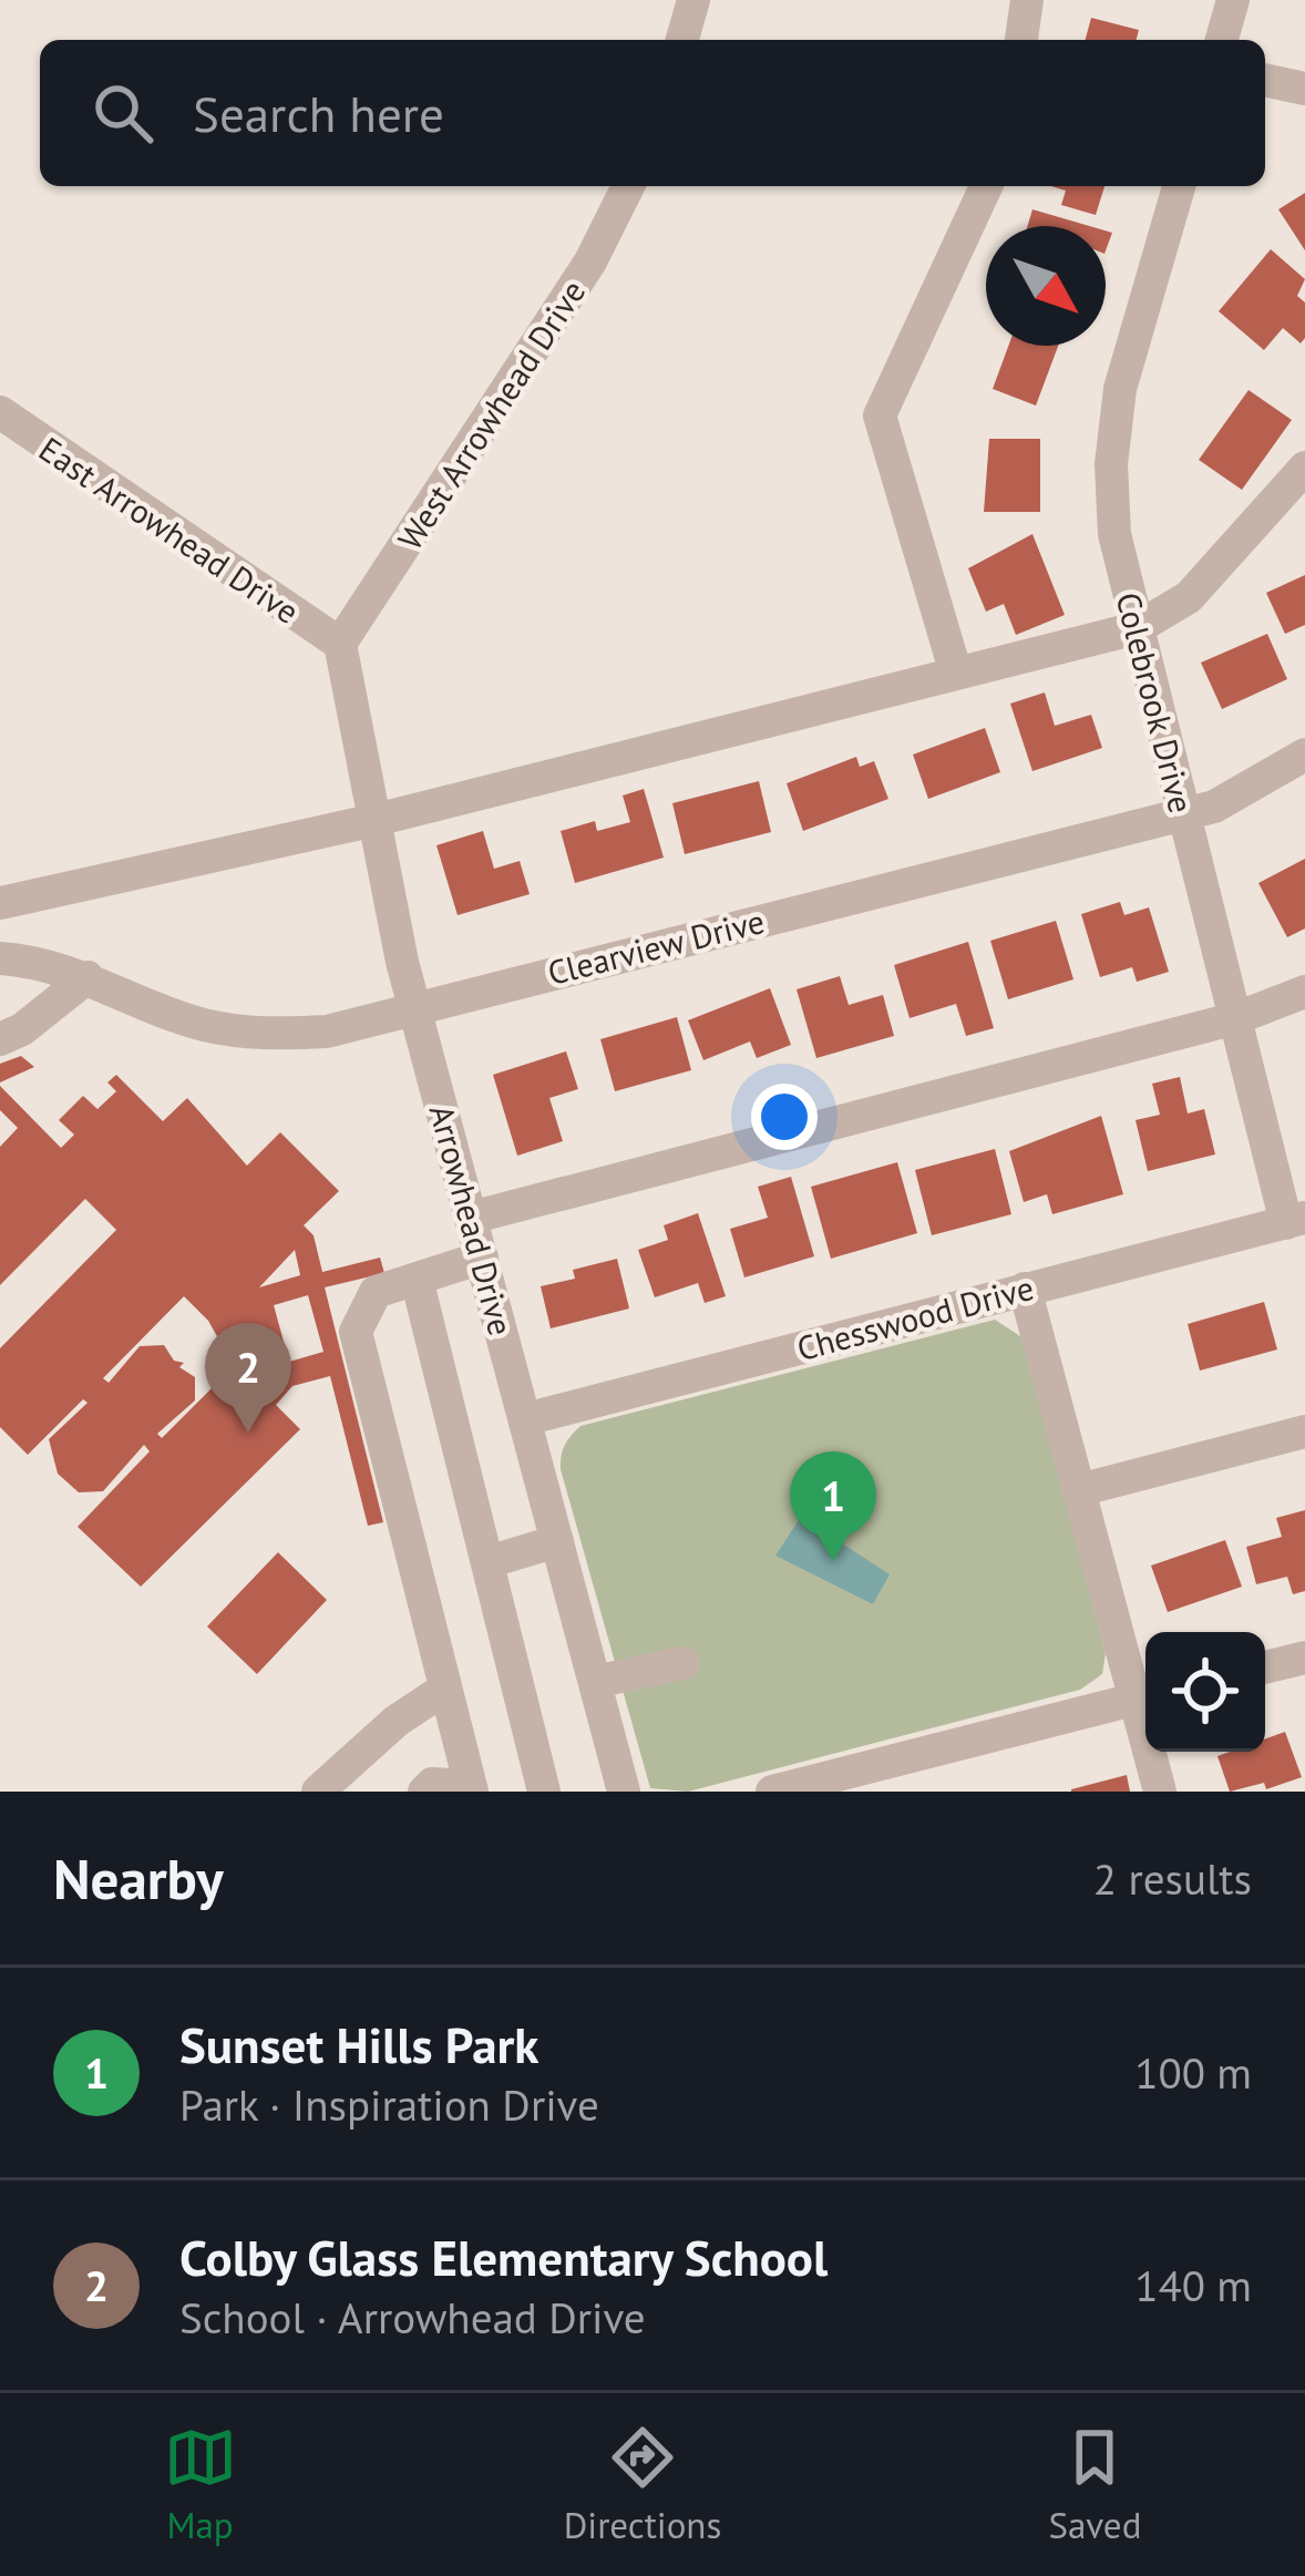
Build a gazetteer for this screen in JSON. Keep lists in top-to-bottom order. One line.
{"streets":{"street":["West Arrowhead Drive","East Arrowhead Drive","Colebrook Drive","Clearview Drive","Arrowhead Drive","Chesswood Drive"]},"crossings":[["West Arrowhead Drive","East Arrowhead Drive"],["West Arrowhead Drive","Arrowhead Drive"],["East Arrowhead Drive","Arrowhead Drive"],["Colebrook Drive","Clearview Drive"],["Colebrook Drive","Chesswood Drive"],["Clearview Drive","Arrowhead Drive"],["Arrowhead Drive","Chesswood Drive"]],"north":"bottom right","page":{"search":"Search here","pins":["2","1"],"heading":["Nearby","2 results"],"list":[{"mark":"1","name":"Sunset Hills Park","note":"Park · Inspiration Drive","value":"100 m"},{"mark":"2","name":"Colby Glass Elementary School","note":"School · Arrowhead Drive","value":"140 m"}],"nav":["Map","Directions","Saved"]}}
